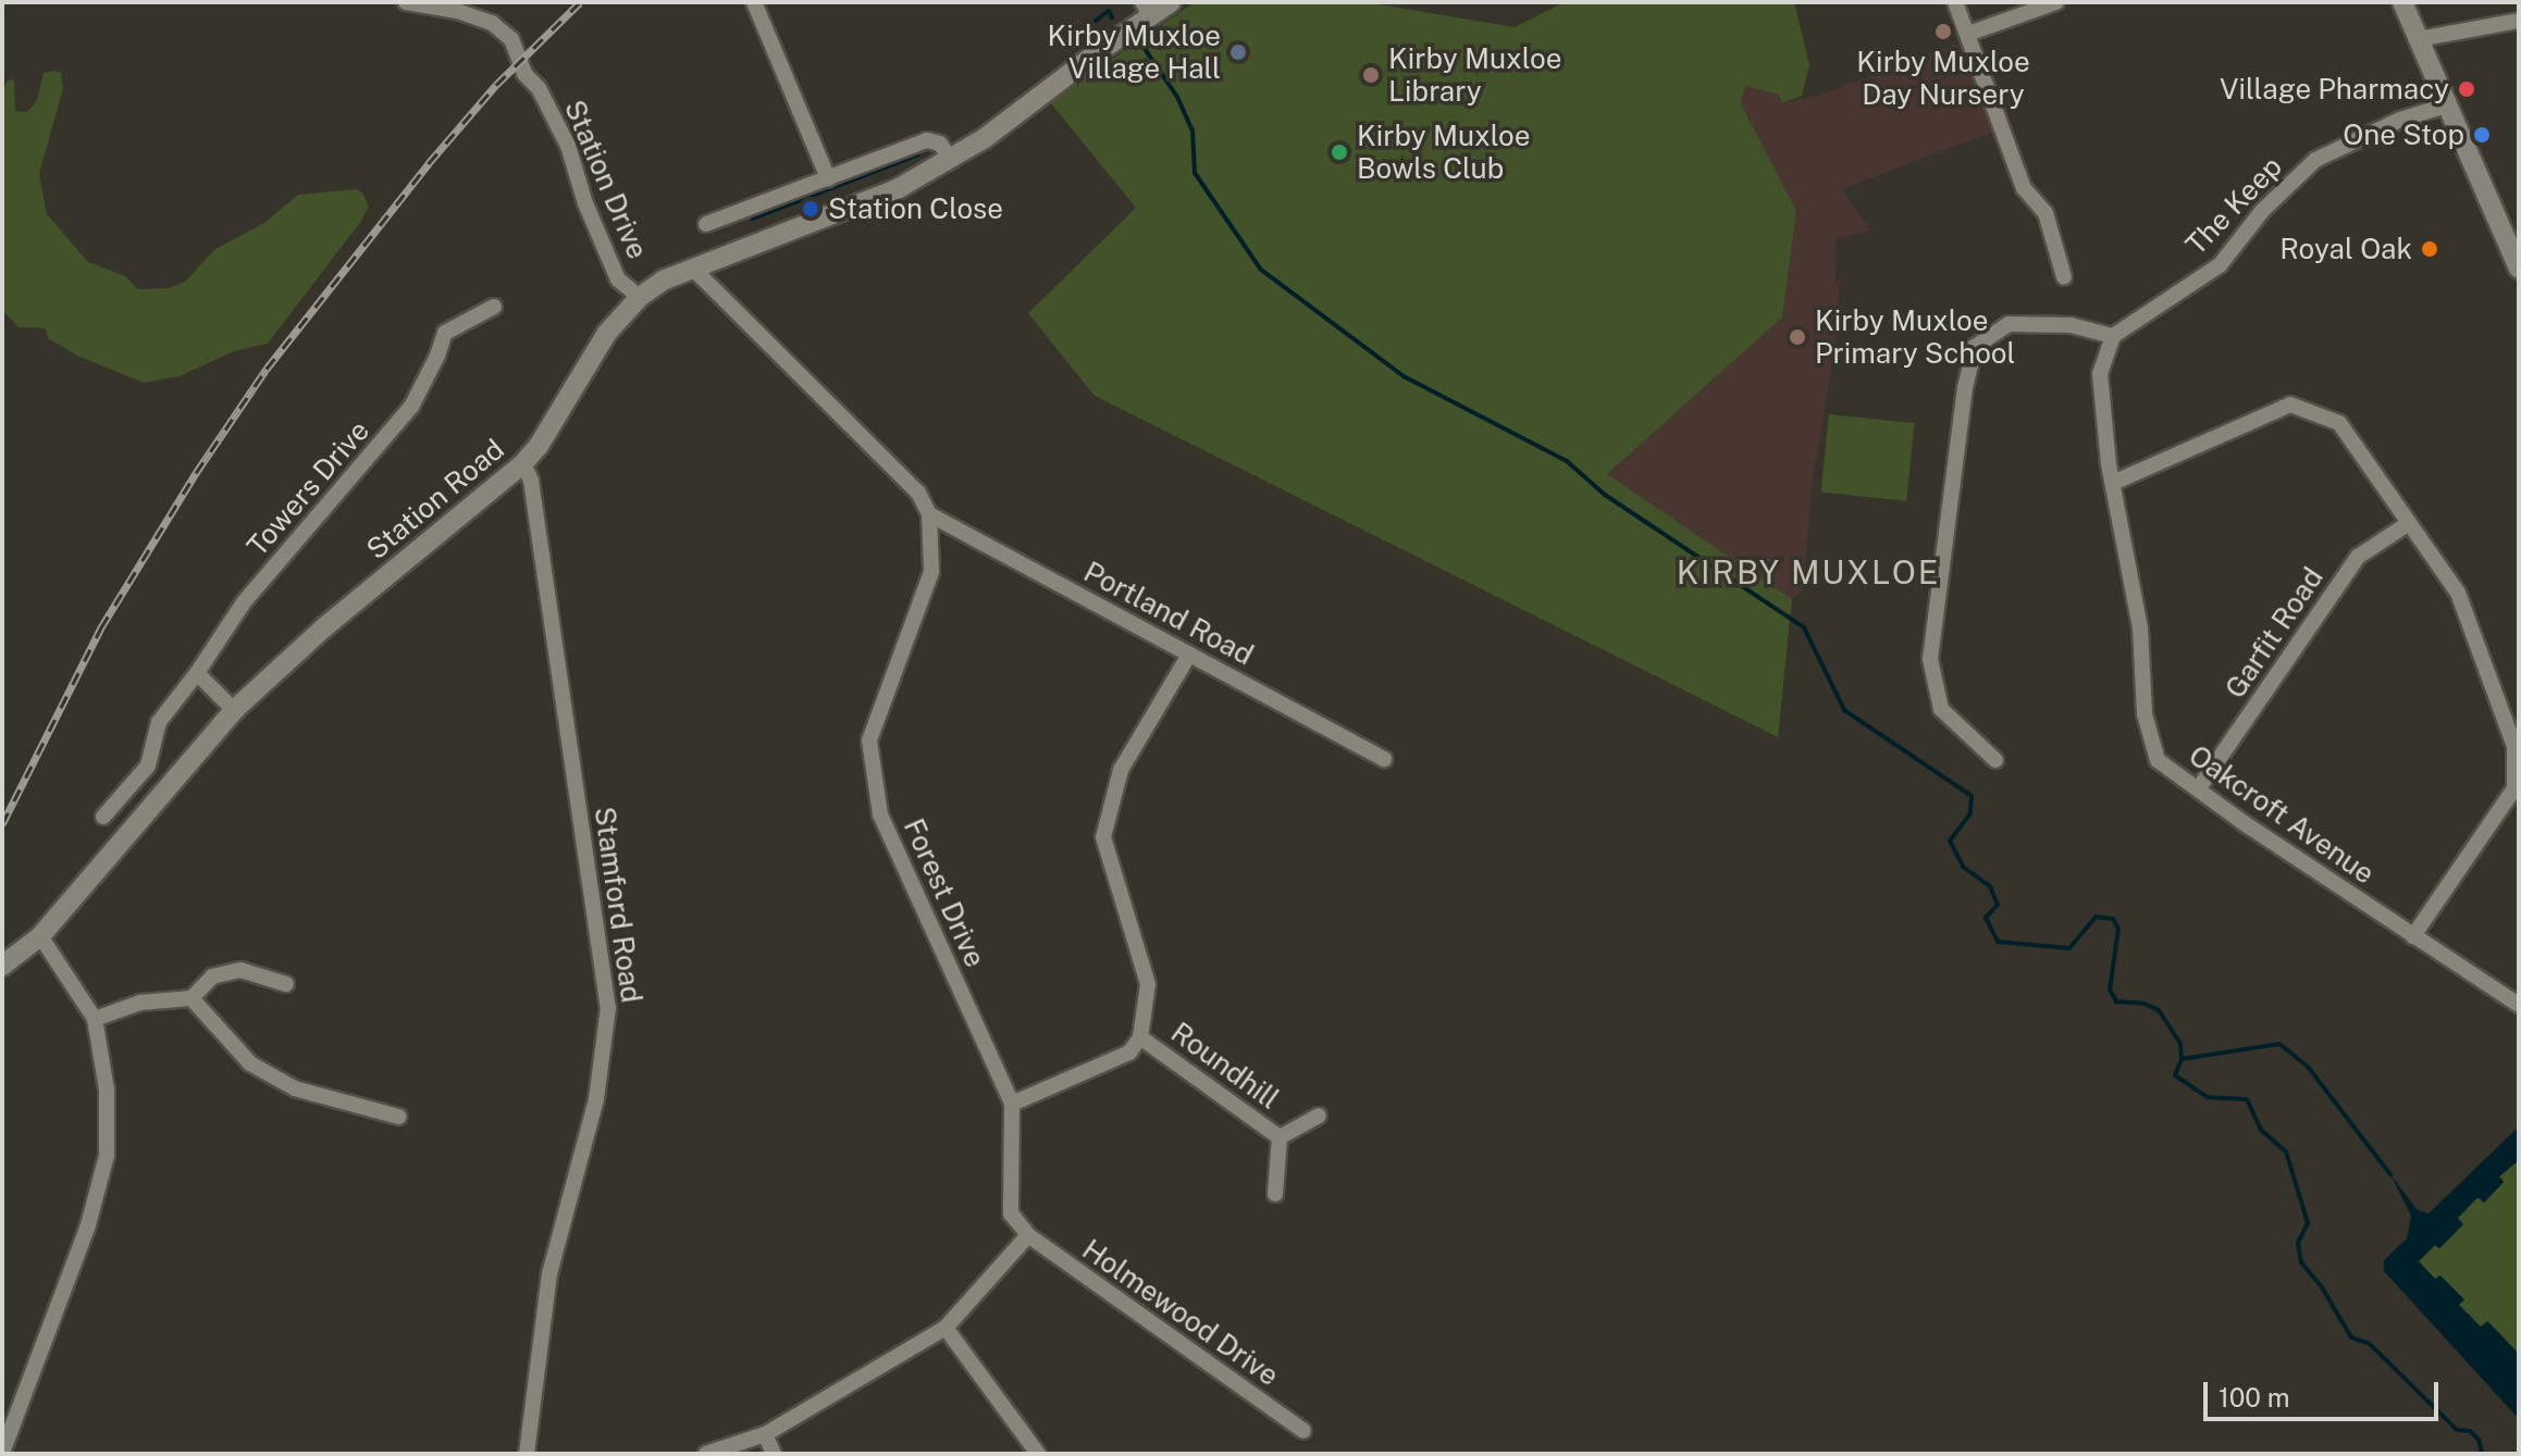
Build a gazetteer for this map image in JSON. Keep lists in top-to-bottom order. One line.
{"streets":{"street":["Station Drive","The Keep","Towers Drive","Station Road","Portland Road","Garfit Road","Oakcroft Avenue","Forest Drive","Stamford Road","Roundhill","Holmewood Drive"]},"crossings":[["Station Drive","Station Road"],["The Keep","Oakcroft Avenue"],["Station Road","Stamford Road"],["Portland Road","Forest Drive"],["Garfit Road","Oakcroft Avenue"],["Forest Drive","Holmewood Drive"]],"districts":["KIRBY MUXLOE"],"places":["Kirby Muxloe Day Nursery","Kirby Muxloe Village Hall","Kirby Muxloe Library","Village Pharmacy","One Stop","Kirby Muxloe Bowls Club","Station Close","Royal Oak","Kirby Muxloe Primary School"],"scale_bar":"100 m"}
